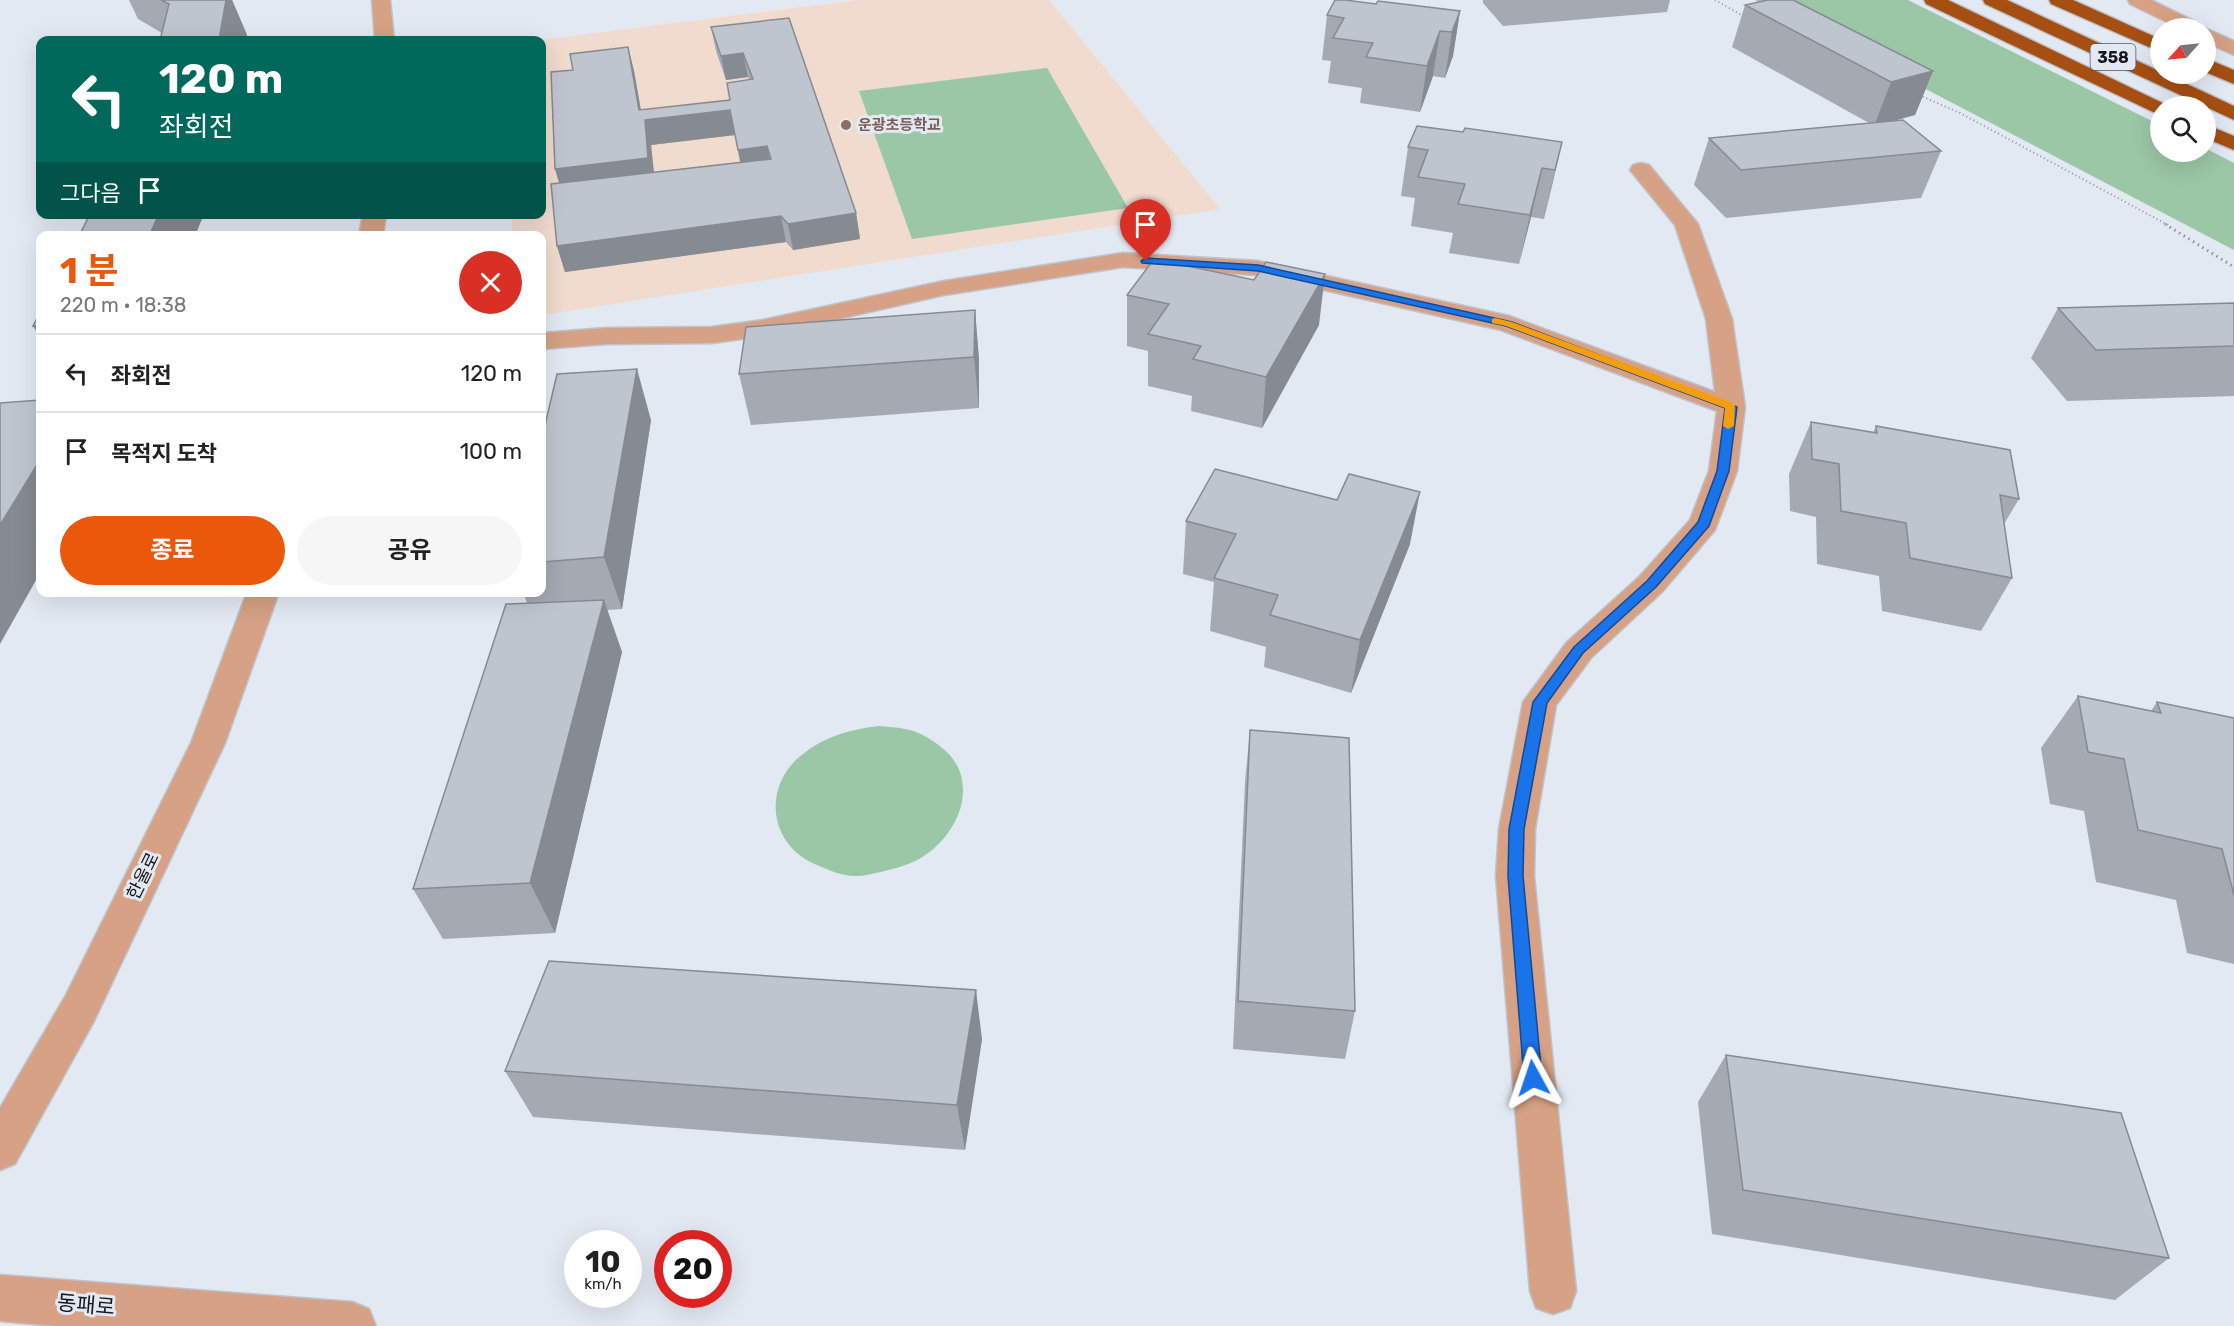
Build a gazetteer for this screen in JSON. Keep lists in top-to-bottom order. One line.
{"streets":{"highway":["358"],"street":["한울로","동패로"]},"places":["운광초등학교"],"north":"bottom left","page":{"turn":["120 m","좌회전"],"then":"그다음","heading":["1 분","220 m · 18:38"],"list":[{"name":"좌회전","value":"120 m"},{"name":"목적지 도착","value":"100 m"}],"buttons":["종료","공유"],"speed":"10 km/h","limit":"20"}}
